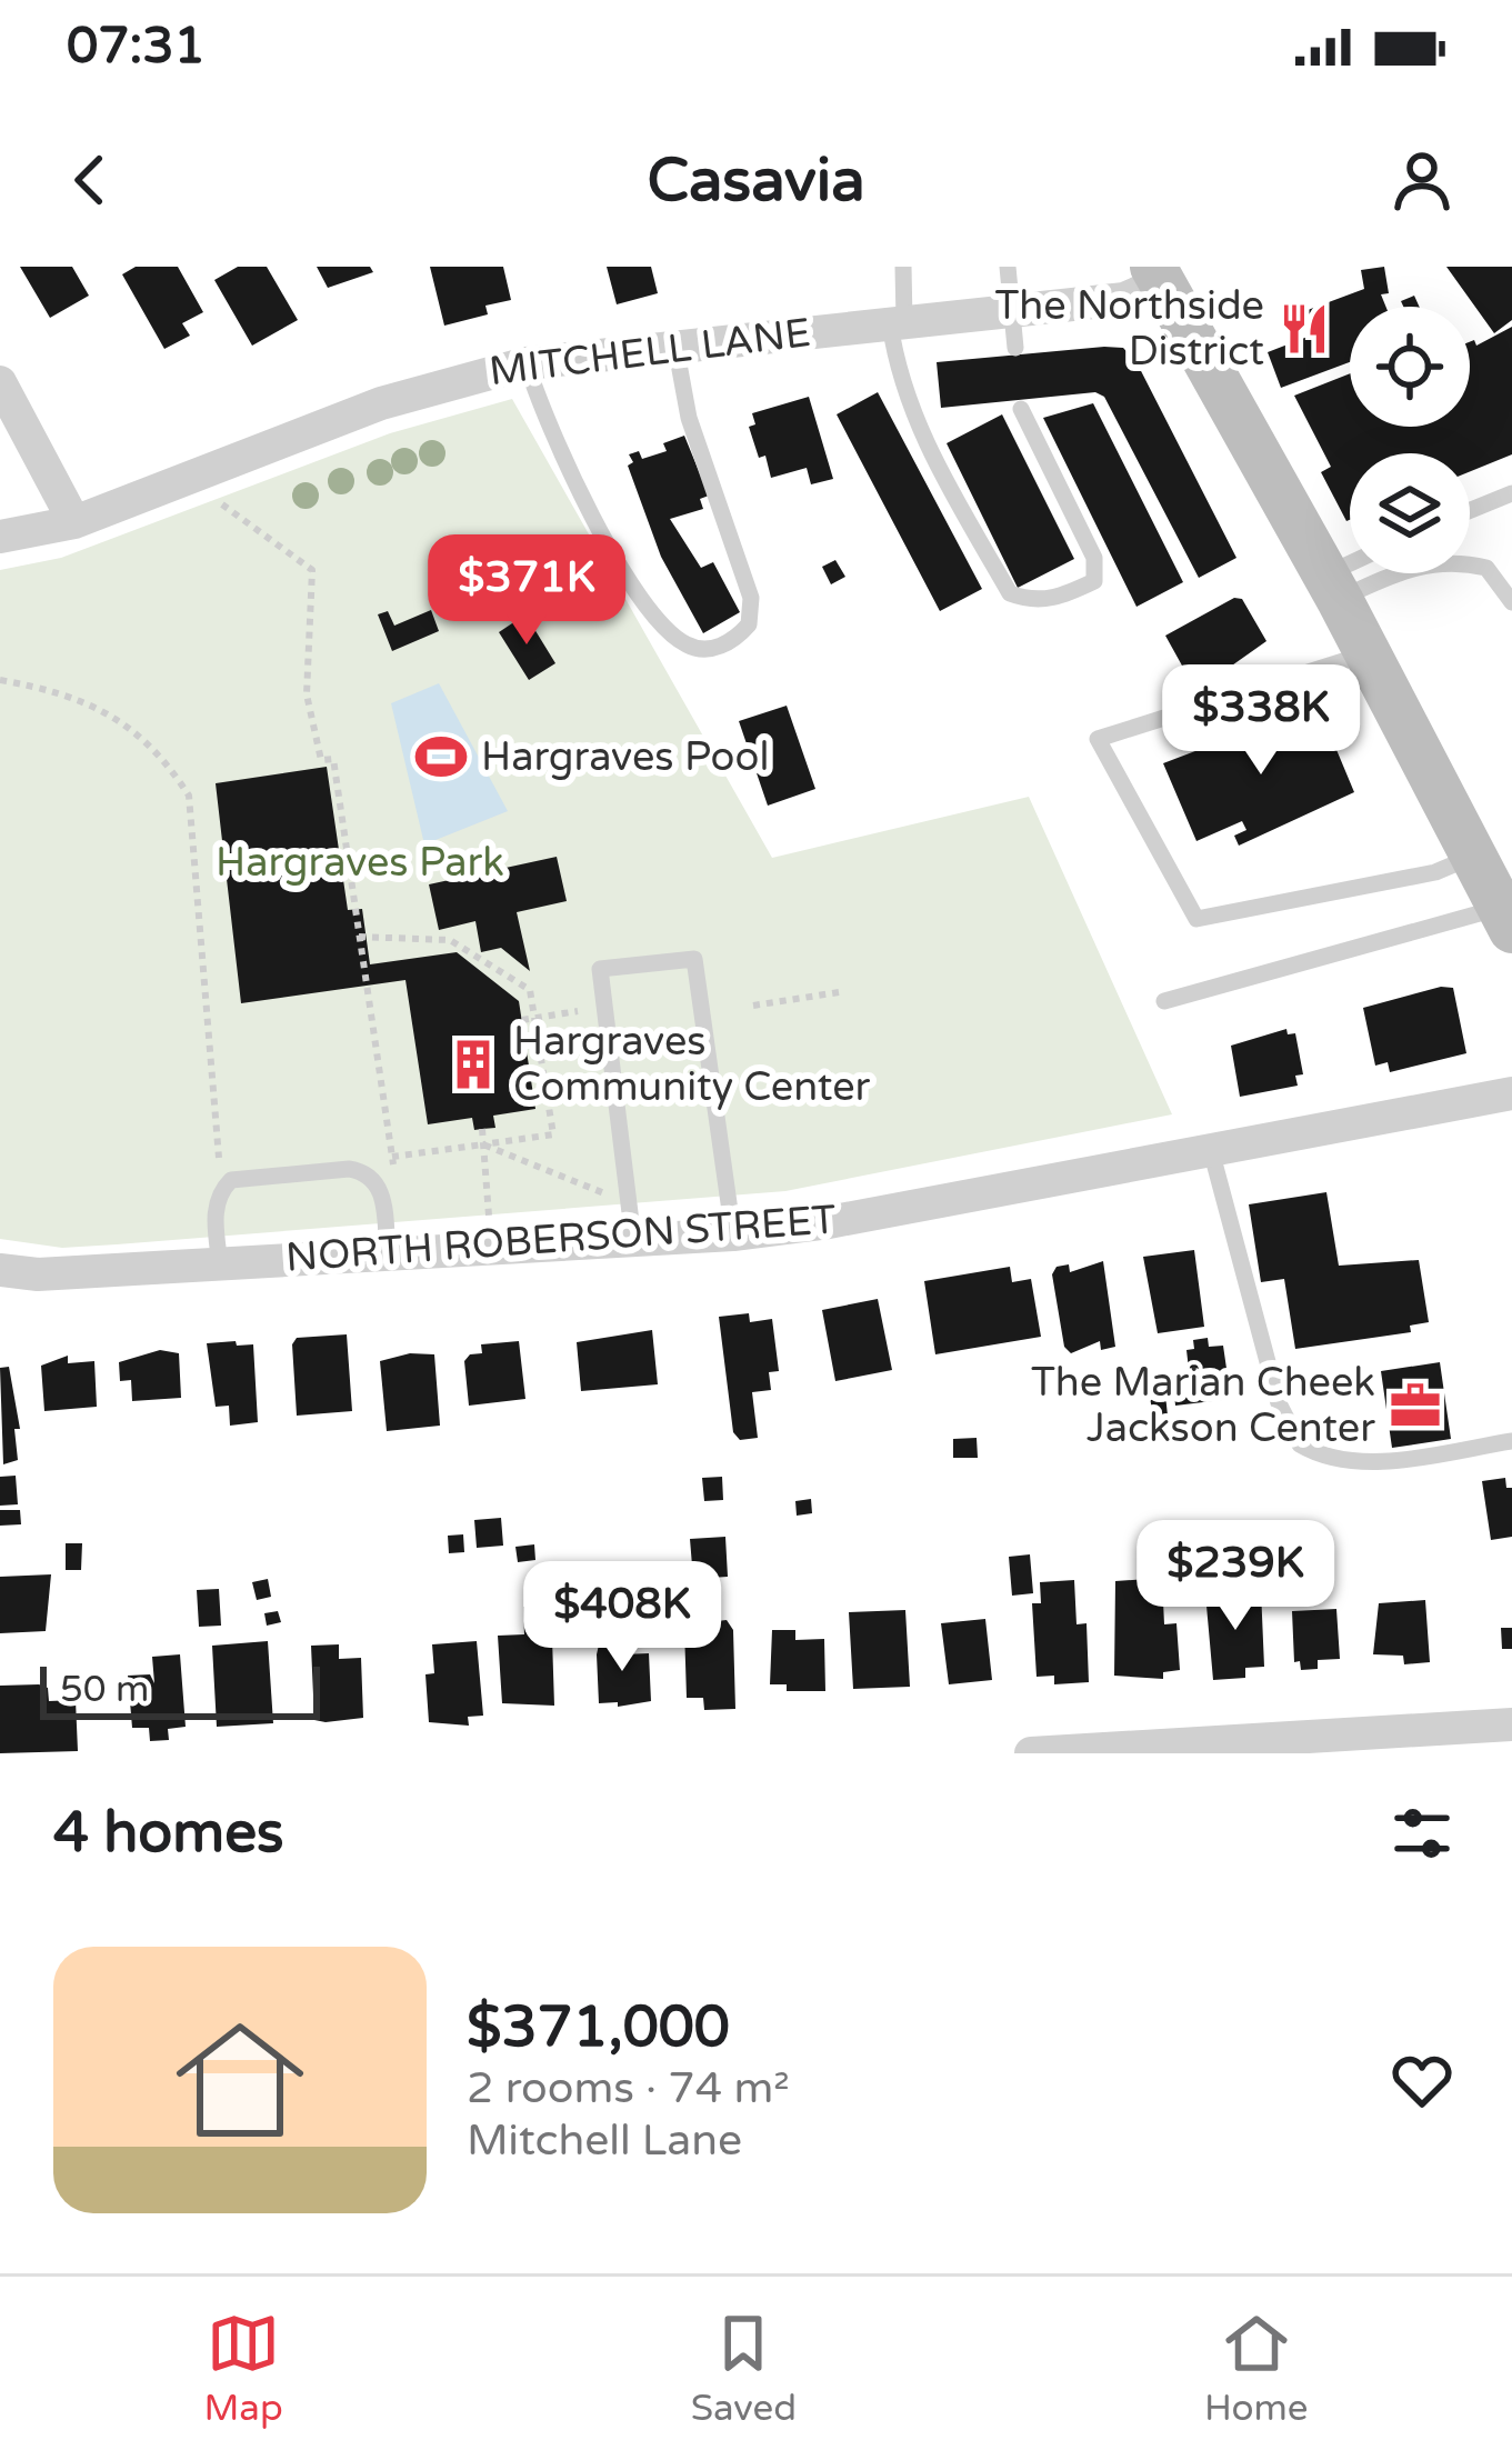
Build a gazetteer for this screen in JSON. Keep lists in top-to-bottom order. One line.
{"streets":{"street":["MITCHELL LANE","NORTH ROBERSON STREET"]},"parks":["Hargraves Park"],"places":{"restaurant":["The Northside District"],"sports":["Hargraves Pool"],"building":["Hargraves Community Center"],"office":["The Marian Cheek Jackson Center"]},"scale_bar":"50 m","page":{"status":"07:31","header":"Casavia","price":["$371K","$338K","$239K","$408K"],"scale":"50 m","heading":"4 homes","list":[{"name":"$371,000","note":"2 rooms · 74 m² · Mitchell Lane"}],"tabs":["Map","Saved","Home"]}}
